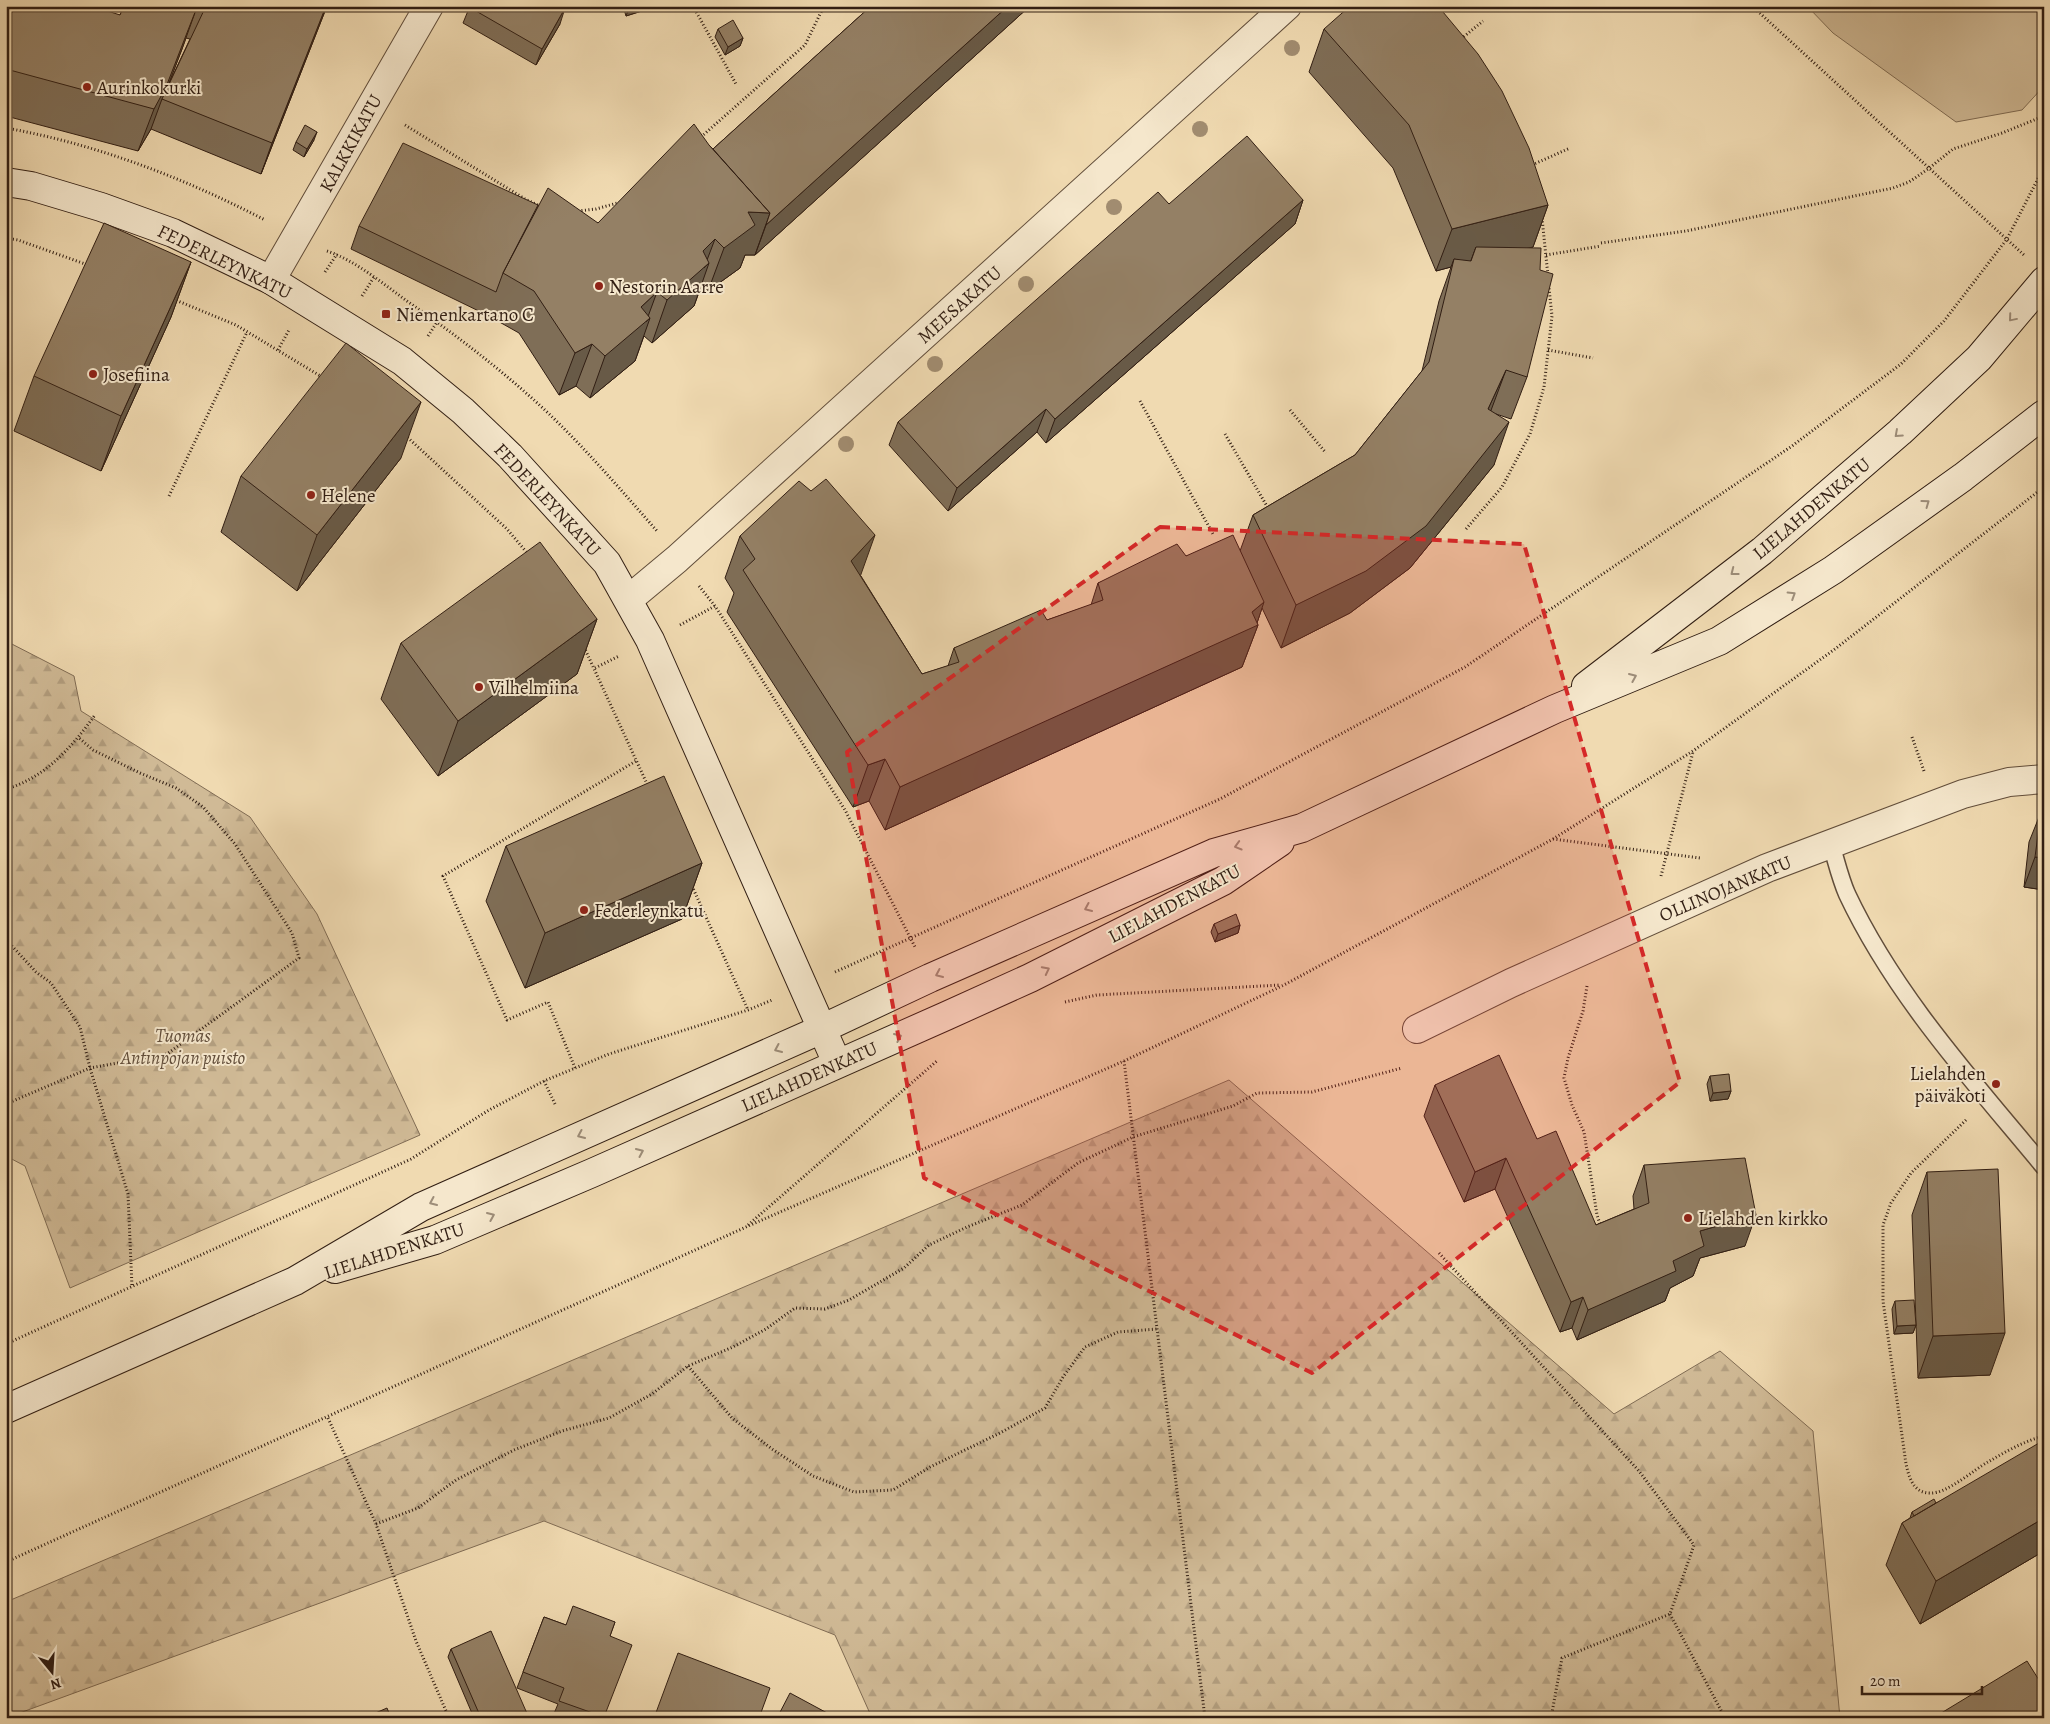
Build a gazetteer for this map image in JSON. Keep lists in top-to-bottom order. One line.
{"streets":{"main road":["KALKKIKATU","FEDERLEYNKATU","MEESAKATU","LIELAHDENKATU","OLLINOJANKATU"]},"crossings":[["KALKKIKATU","FEDERLEYNKATU"],["FEDERLEYNKATU","MEESAKATU"],["FEDERLEYNKATU","LIELAHDENKATU"]],"parks":["Tuomas Antinpojan puisto"],"places":{"other":["Aurinkokurki","Nestorin Aarre","Josefiina","Helene","Vilhelmiina","Federleynkatu","Lielahden päiväkoti","Lielahden kirkko"],"transit":["Niemenkartano C"]},"scale_bar":"20 m","north":"bottom"}
